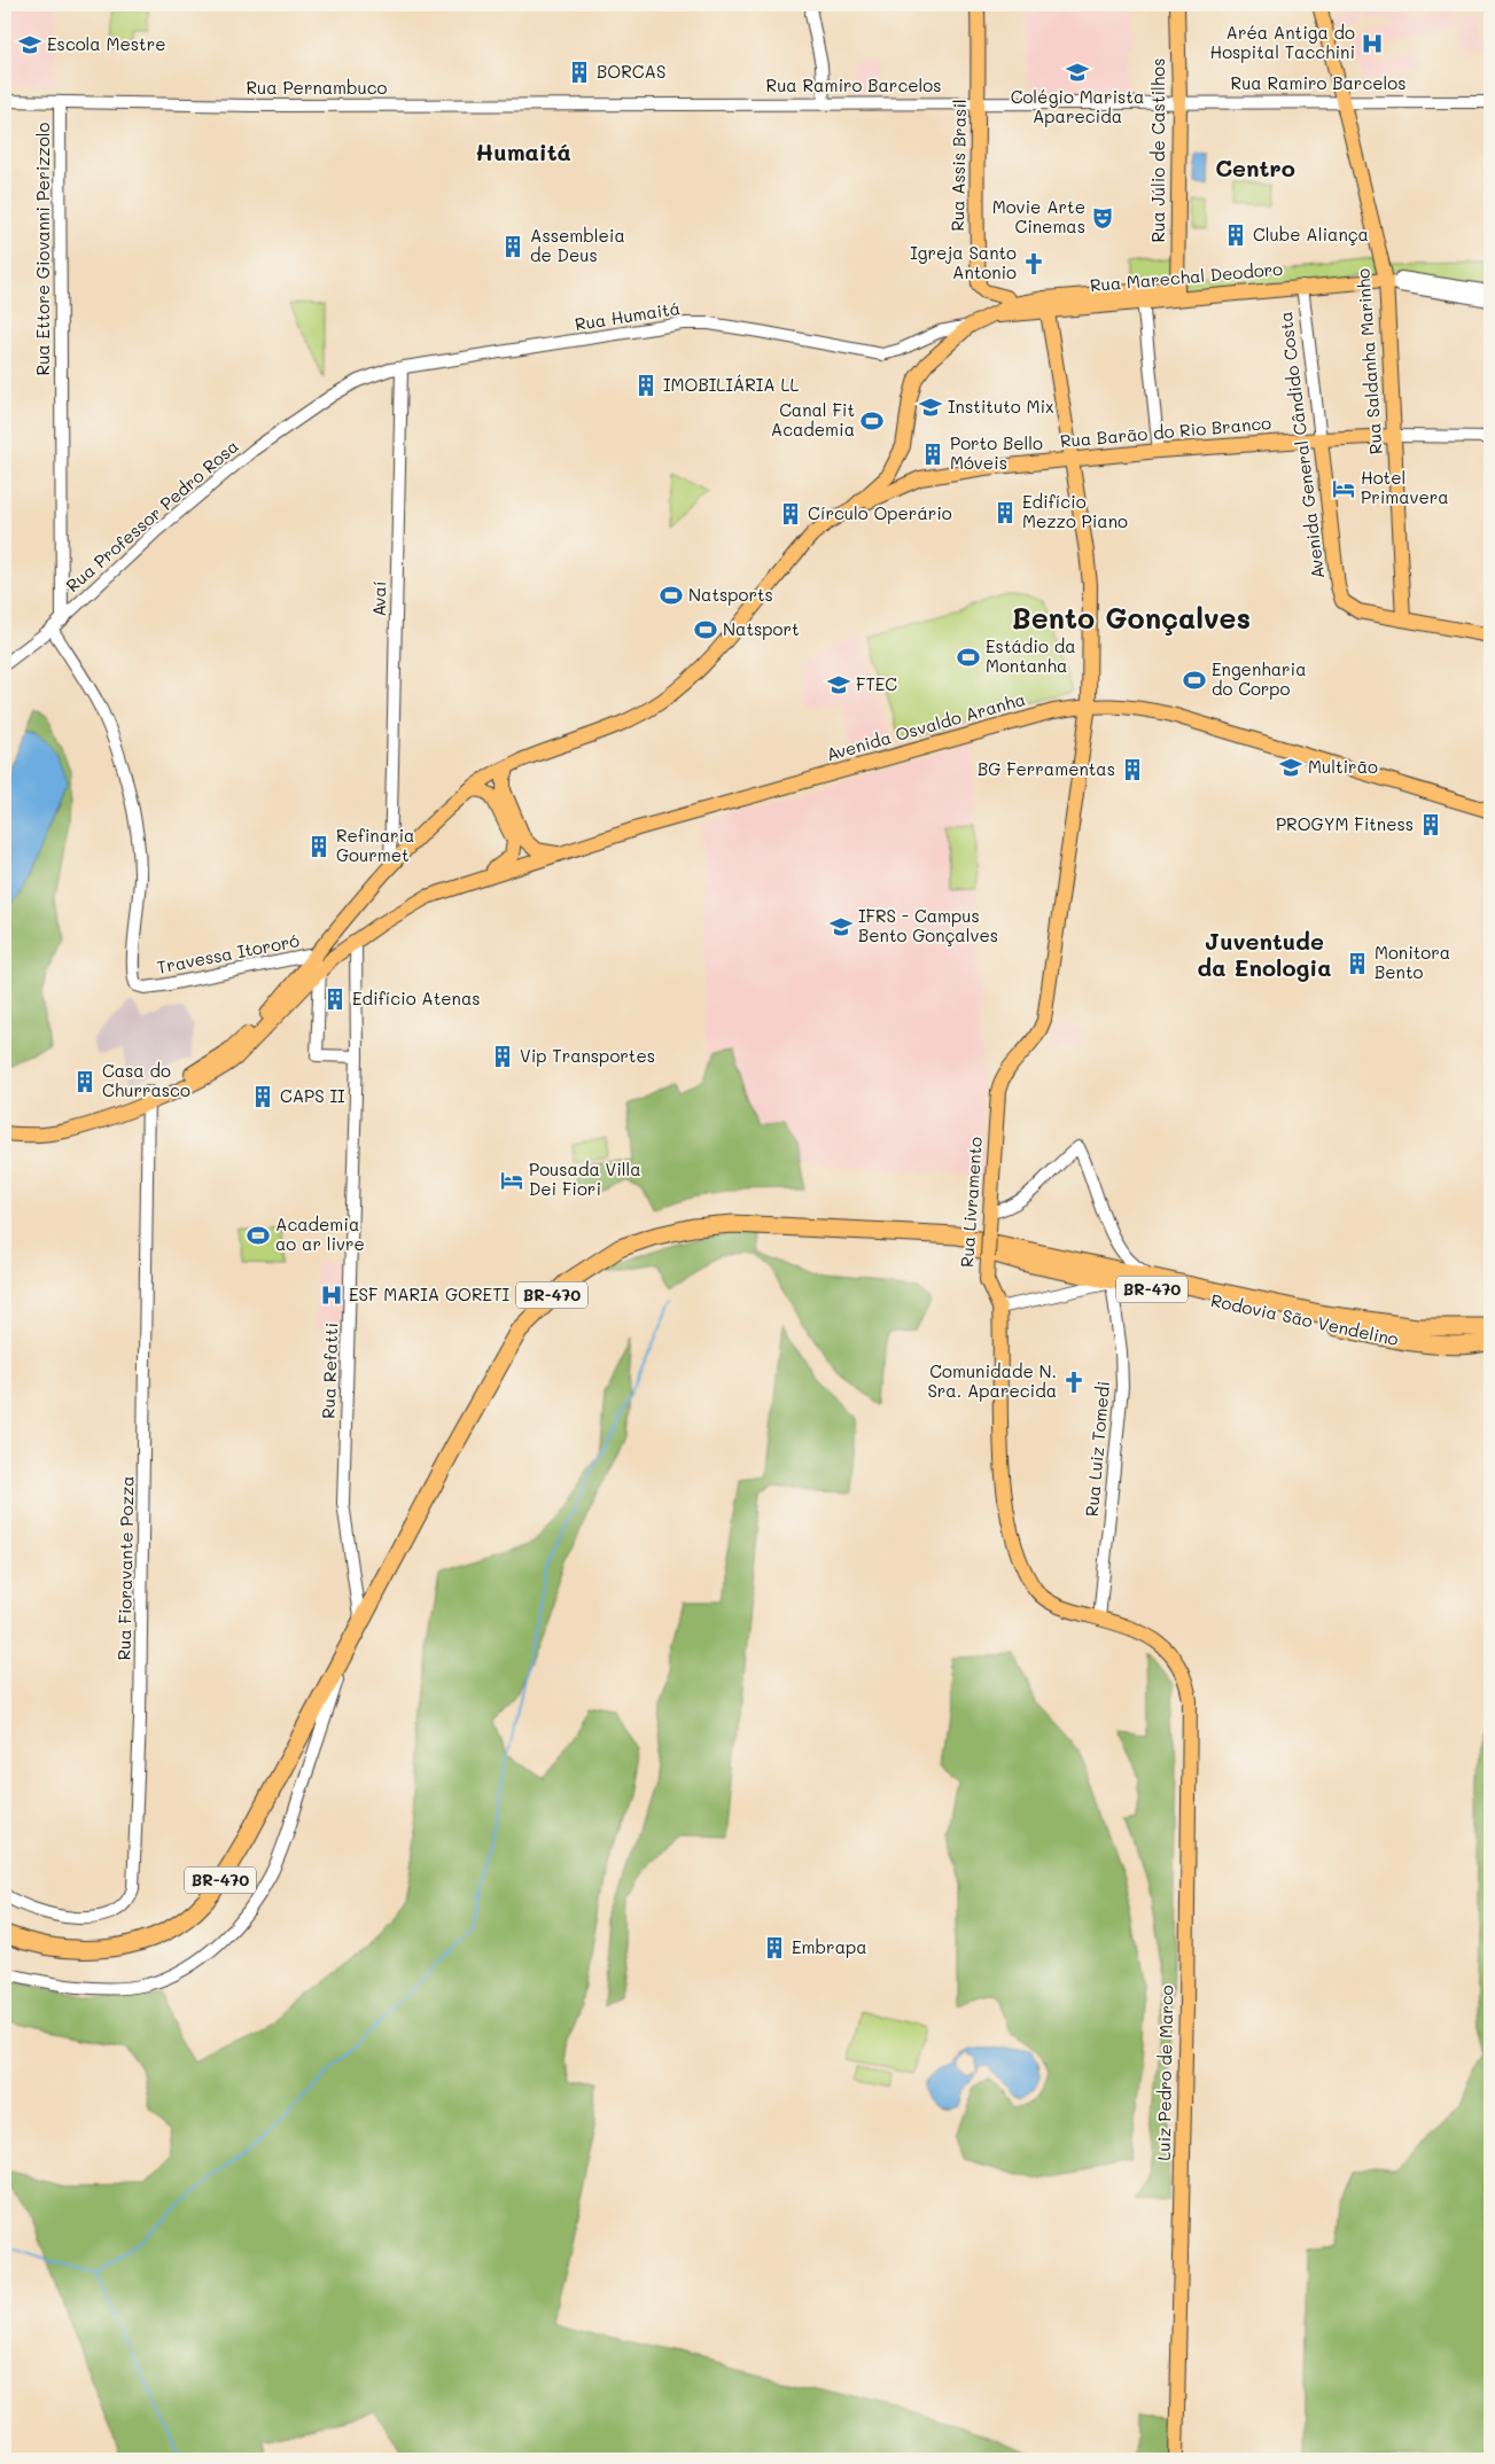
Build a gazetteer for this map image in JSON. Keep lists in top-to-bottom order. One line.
{"streets":{"highway":["BR-470","Rodovia São Vendelino"],"main road":["Rua Júlio de Castilhos","Rua Assis Brasil","Rua Marechal Deodoro","Rua Saldanha Marinho","Rua Barão do Rio Branco","Avenida General Cândido Costa","Avenida Osvaldo Aranha","Rua Livramento","Luiz Pedro de Marco"],"street":["Rua Ramiro Barcelos","Rua Pernambuco","Rua Ettore Giovanni Perizzolo","Rua Humaitá","Rua Professor Pedro Rosa","Avaí","Travessa Itororó","Rua Refatti","Rua Luiz Tomedi","Rua Fioravante Pozza"]},"crossings":[["Rua Ramiro Barcelos","Rua Pernambuco"],["Rua Ramiro Barcelos","Rua Júlio de Castilhos"],["Rua Ramiro Barcelos","Rua Assis Brasil"],["Rua Ramiro Barcelos","Rua Saldanha Marinho"],["Rua Pernambuco","Rua Ettore Giovanni Perizzolo"],["Rua Júlio de Castilhos","Rua Marechal Deodoro"],["Rua Assis Brasil","Rua Marechal Deodoro"],["Rua Ettore Giovanni Perizzolo","Rua Professor Pedro Rosa"],["Rua Marechal Deodoro","Rua Humaitá"],["Rua Marechal Deodoro","Rua Saldanha Marinho"],["Rua Marechal Deodoro","Rua Barão do Rio Branco"],["Rua Marechal Deodoro","Avenida General Cândido Costa"],["Rua Marechal Deodoro","Rua Livramento"],["Rua Humaitá","Rua Professor Pedro Rosa"],["Rua Humaitá","Avaí"],["Rua Saldanha Marinho","Rua Barão do Rio Branco"],["Rua Saldanha Marinho","Avenida General Cândido Costa"],["Rua Barão do Rio Branco","Avenida General Cândido Costa"],["Rua Barão do Rio Branco","Rua Livramento"],["Rua Professor Pedro Rosa","Travessa Itororó"],["Avenida Osvaldo Aranha","Travessa Itororó"],["Avenida Osvaldo Aranha","Rua Livramento"],["Avenida Osvaldo Aranha","Rua Refatti"],["Rua Livramento","Rua Luiz Tomedi"],["Rua Livramento","Luiz Pedro de Marco"],["BR-470","Rodovia São Vendelino"],["BR-470","Rua Refatti"],["BR-470","Rua Luiz Tomedi"],["Rodovia São Vendelino","Rua Refatti"],["Rodovia São Vendelino","Rua Luiz Tomedi"]],"districts":["Humaitá","Centro","Bento Gonçalves","Juventude da Enologia"],"places":{"hospital":["Aréa Antiga do Hospital Tacchini","ESF MARIA GORETI"],"school or university":["Escola Mestre","Colégio Marista Aparecida","Instituto Mix","FTEC","Multirão","IFRS - Campus Bento Gonçalves"],"building":["BORCAS","Clube Aliança","Assembleia de Deus","IMOBILIÁRIA LL","Porto Bello Móveis","Edifício Mezzo Piano","Círculo Operário","BG Ferramentas","PROGYM Fitness","Refinaria Gourmet","Monitora Bento","Edifício Atenas","Vip Transportes","Casa do Churrasco","CAPS II","Embrapa"],"theatre":["Movie Arte Cinemas"],"church":["Igreja Santo Antonio","Comunidade N. Sra. Aparecida"],"sports":["Canal Fit Academia","Natsports","Natsport","Estádio da Montanha","Engenharia do Corpo","Academia ao ar livre"],"hotel":["Hotel Primavera","Pousada Villa Dei Fiori"]}}
